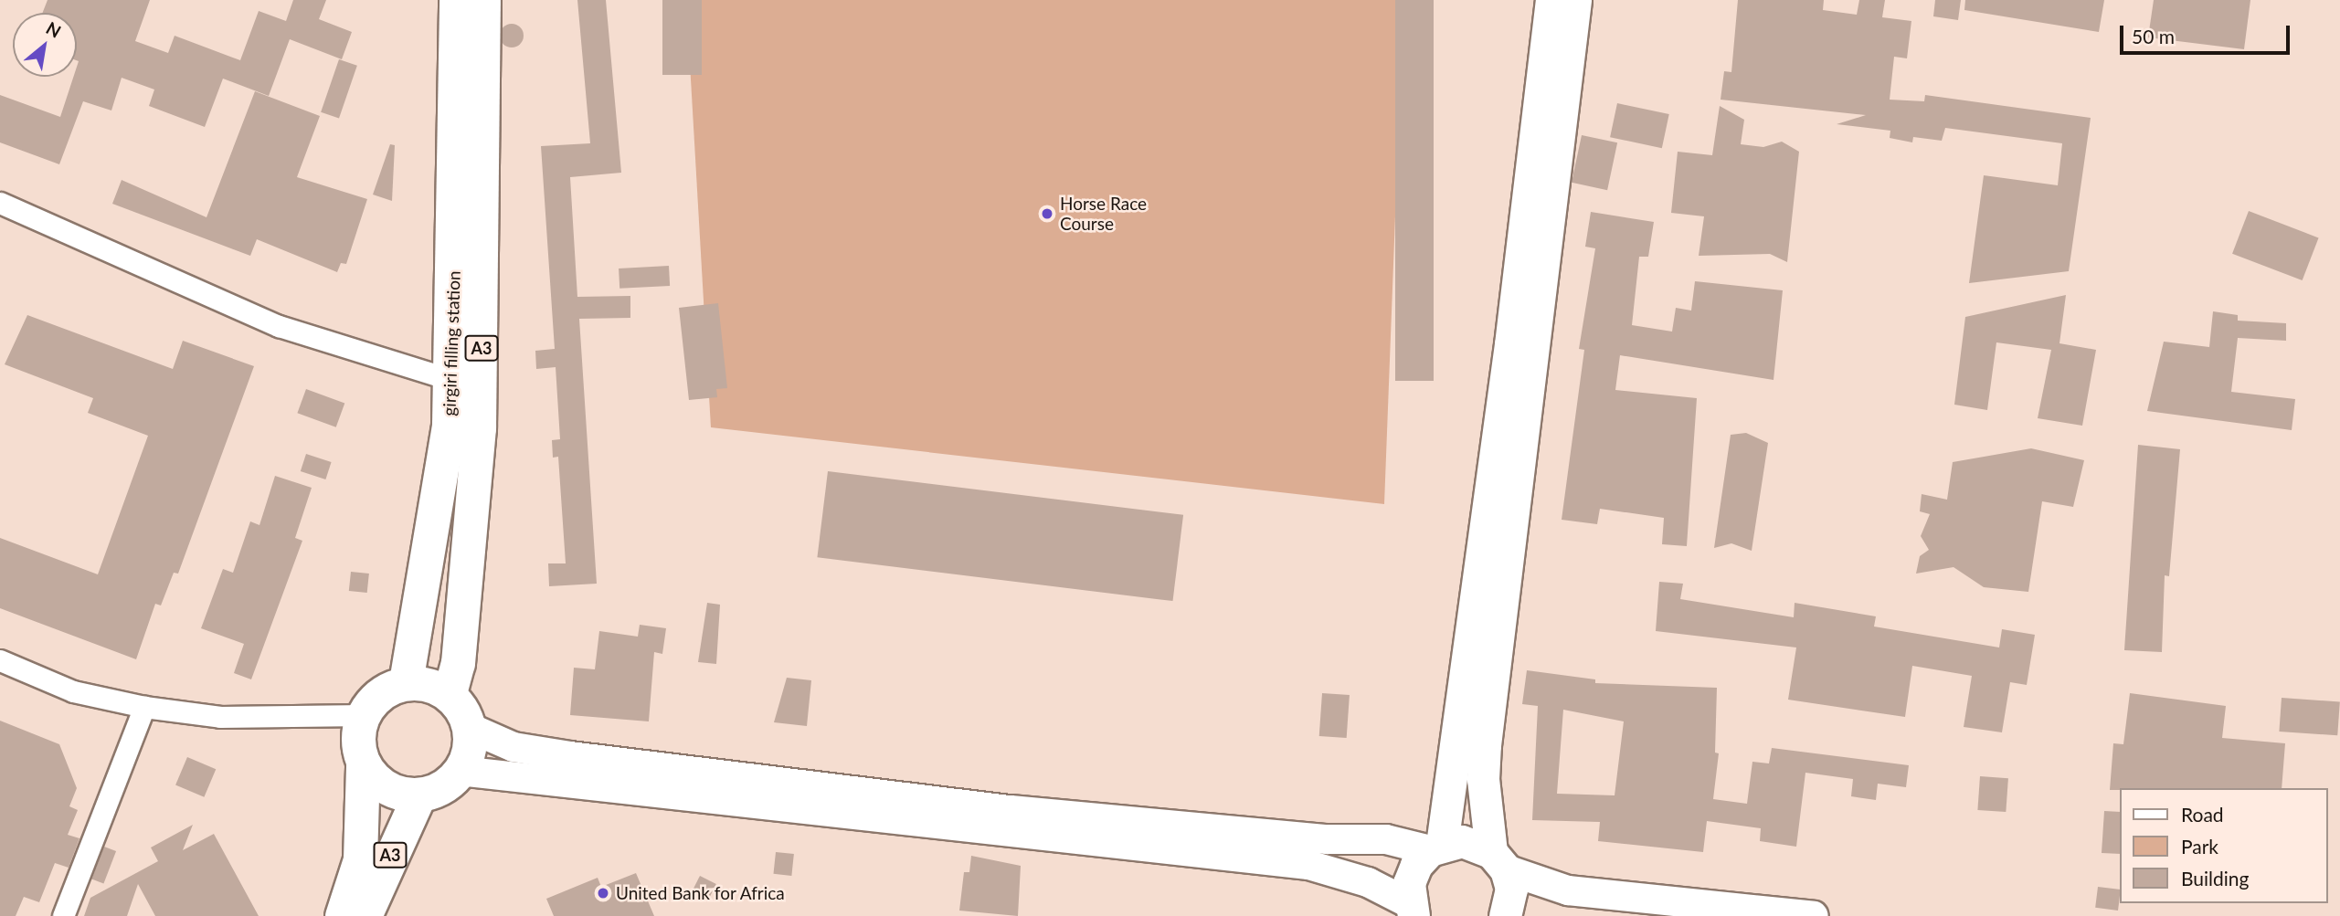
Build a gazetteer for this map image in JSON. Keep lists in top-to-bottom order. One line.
{"streets":{"highway":["girgiri filling station","A3"]},"crossings":[["girgiri filling station","A3"]],"places":["Horse Race Course","United Bank for Africa"],"legend":["Road","Park","Building"],"scale_bar":"50 m","north":"top right"}
